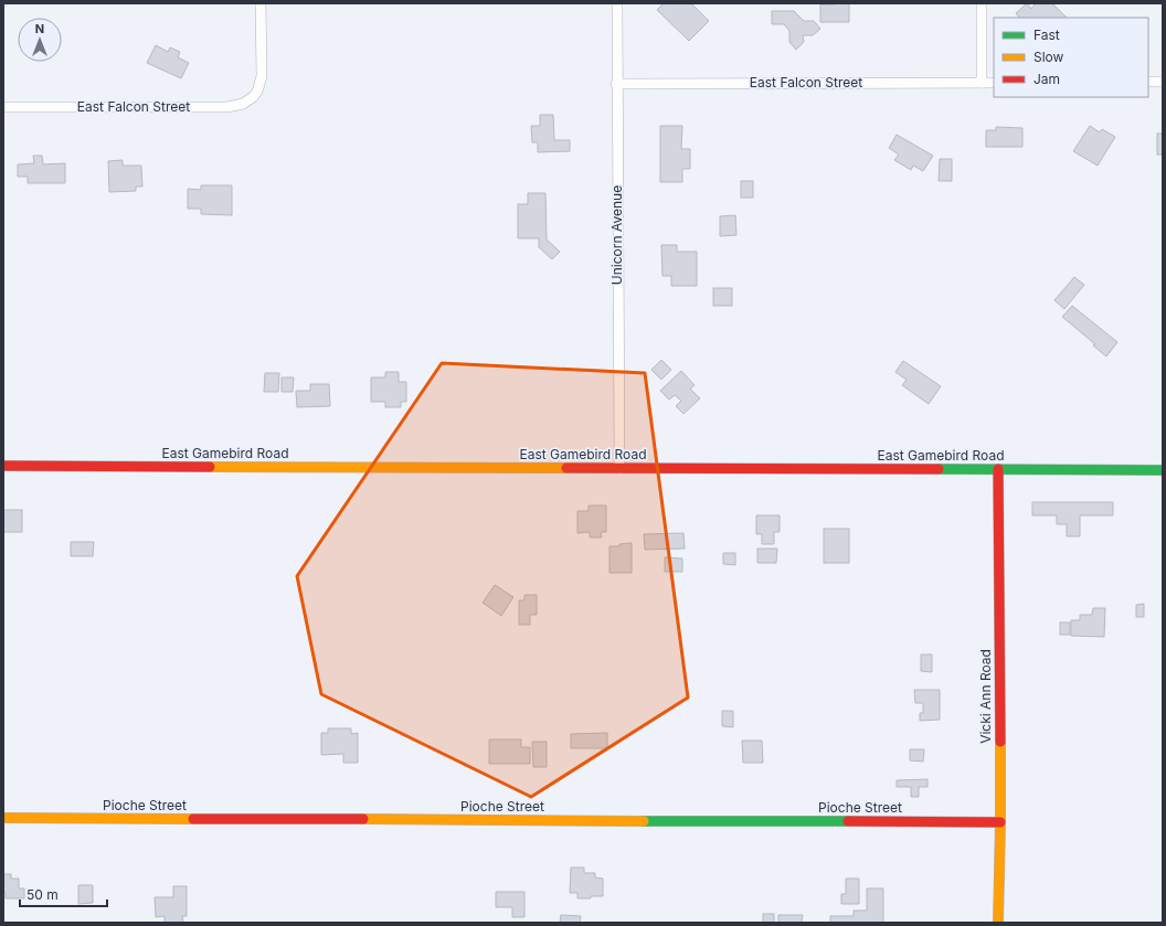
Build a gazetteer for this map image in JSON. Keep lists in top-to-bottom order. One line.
{"streets":{"street":["East Falcon Street","Unicorn Avenue","East Gamebird Road","Vicki Ann Road","Pioche Street"]},"crossings":[["East Falcon Street","Unicorn Avenue"],["Unicorn Avenue","East Gamebird Road"],["East Gamebird Road","Vicki Ann Road"],["Vicki Ann Road","Pioche Street"]],"legend":["Fast","Slow","Jam"],"scale_bar":"50 m","north":"top"}
